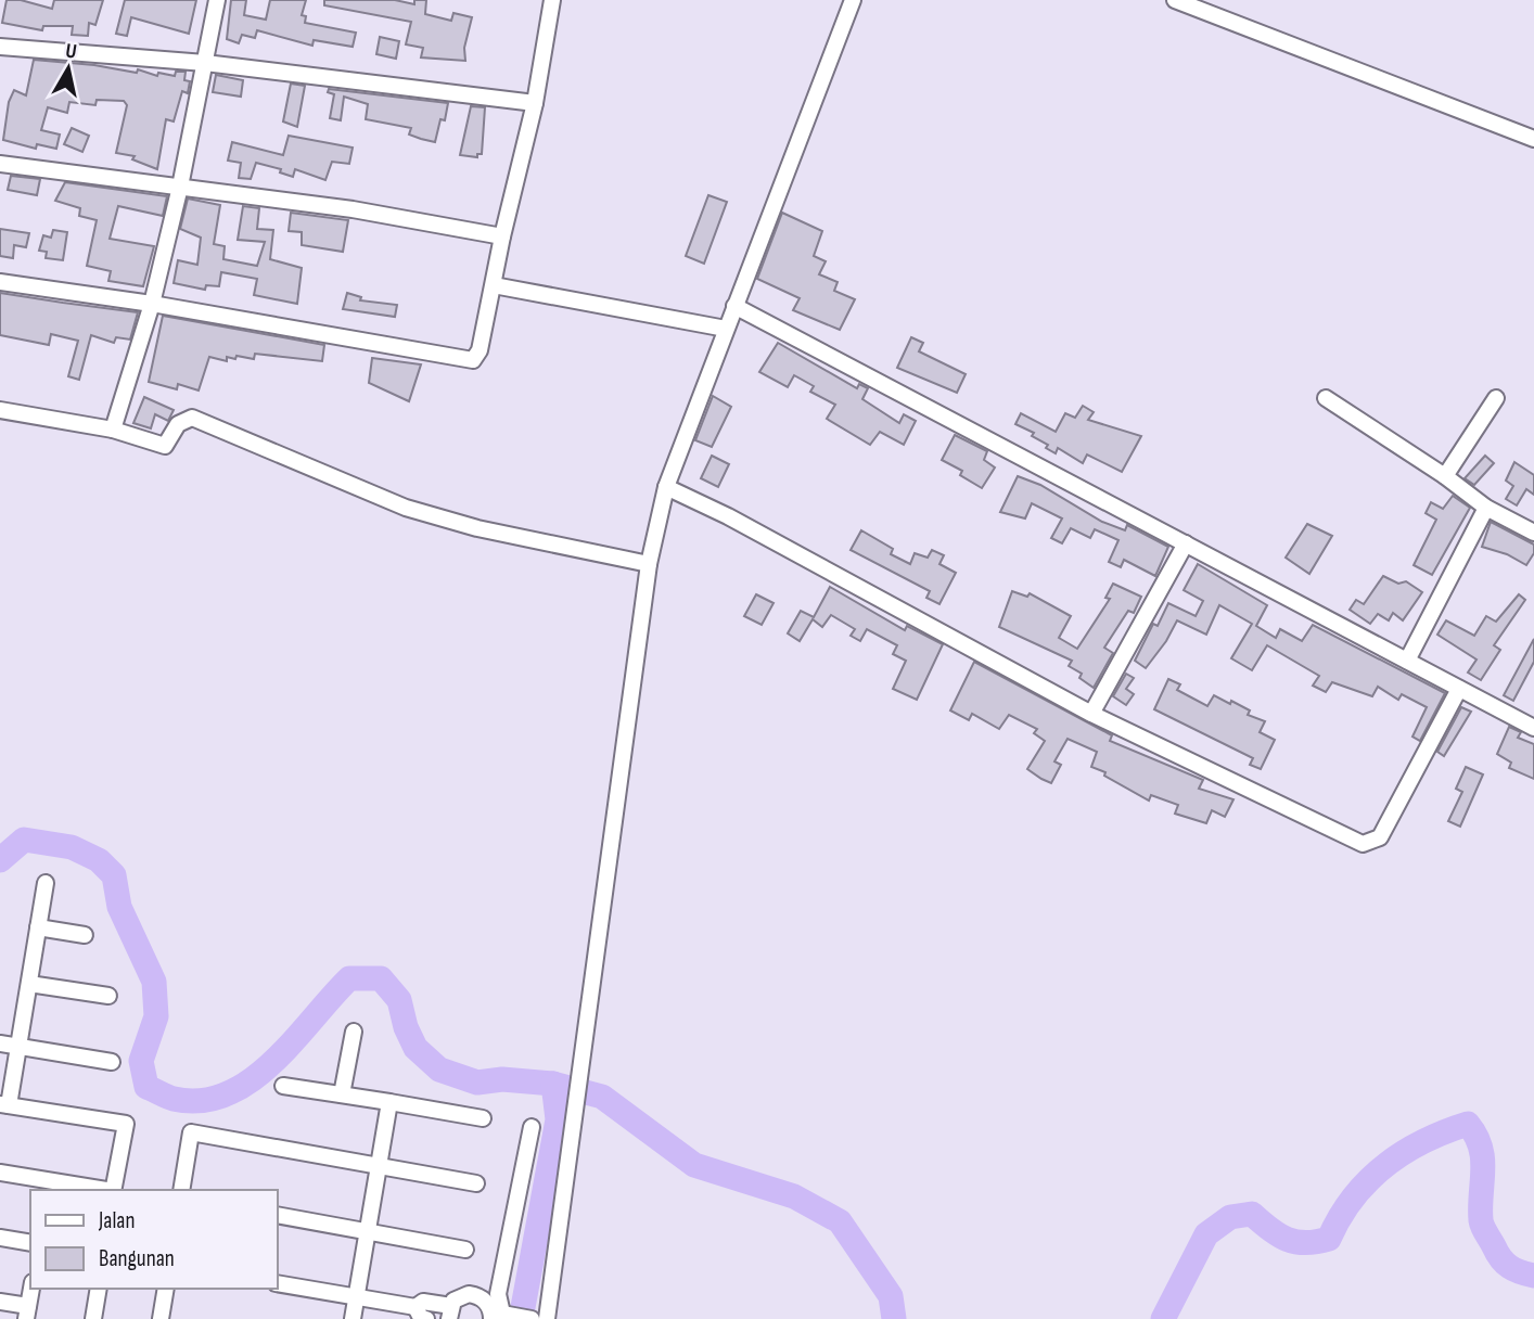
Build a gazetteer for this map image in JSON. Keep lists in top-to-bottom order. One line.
{"legend":["Jalan","Bangunan"],"north":"top"}
